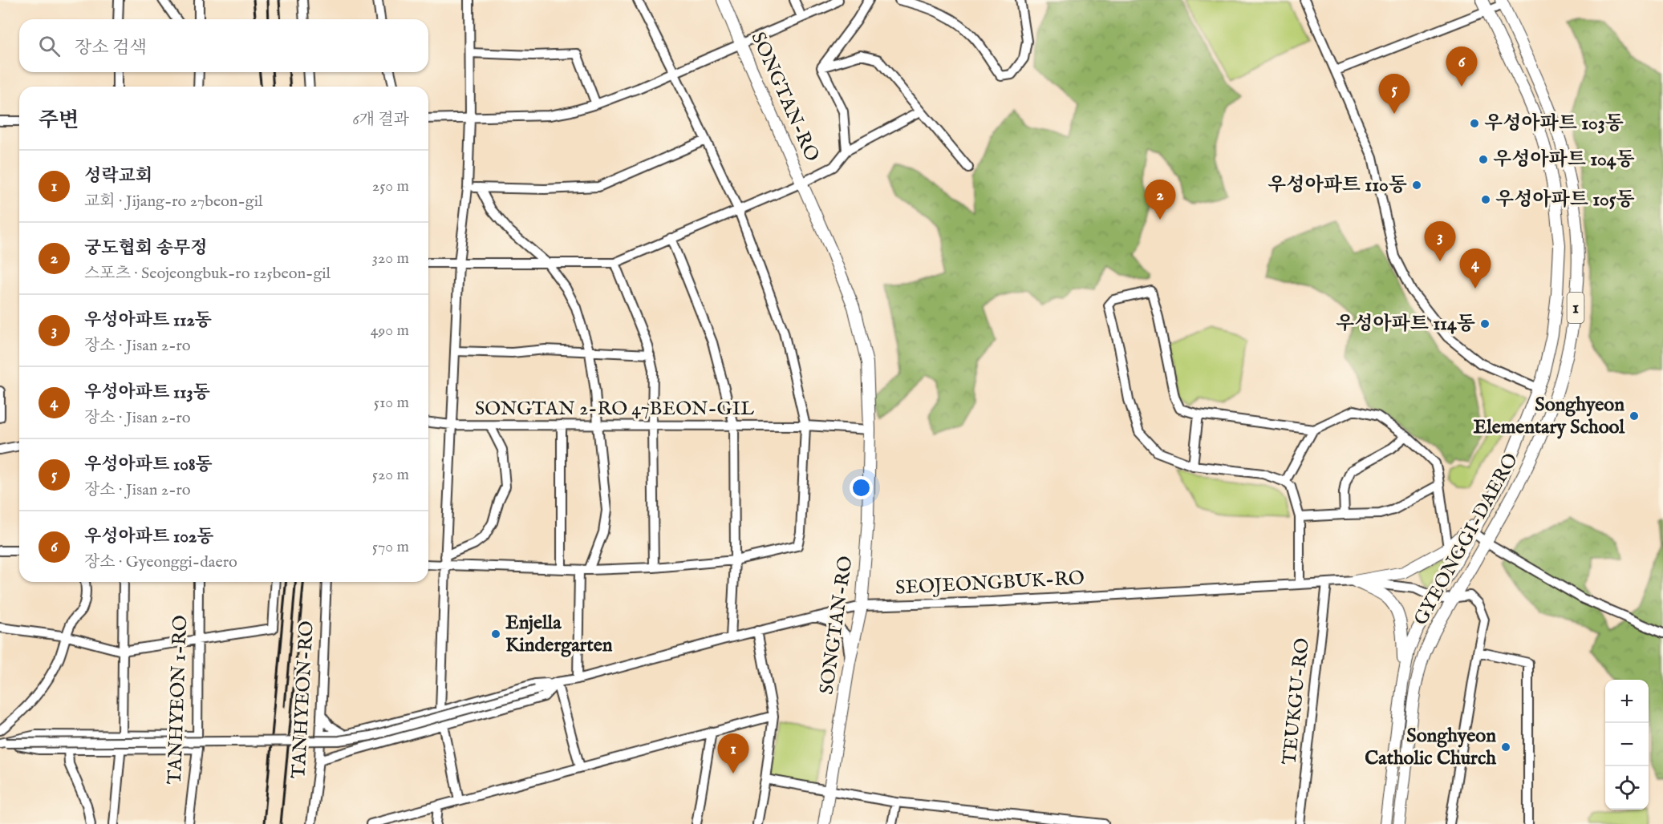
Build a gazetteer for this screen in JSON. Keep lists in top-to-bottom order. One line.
{"streets":{"main road":["SONGTAN-RO","1","GYEONGGI-DAERO"],"street":["SONGTAN 2-RO 47BEON-GIL","SEOJEONGBUK-RO","TANHYEON 1-RO","TANHYEON-RO","TEUKGU-RO"]},"crossings":[["SONGTAN-RO","SONGTAN 2-RO 47BEON-GIL"],["SONGTAN-RO","SEOJEONGBUK-RO"],["GYEONGGI-DAERO","SEOJEONGBUK-RO"],["SEOJEONGBUK-RO","TEUKGU-RO"]],"places":["우성아파트 103동","우성아파트 104동","우성아파트 110동","우성아파트 105동","우성아파트 114동","Songhyeon Elementary School","Enjella Kindergarten","Songhyeon Catholic Church"],"page":{"search":"장소 검색","pins":["6","5","2","3","4","1"],"heading":["주변","6개 결과"],"list":[{"mark":"1","name":"성락교회","note":"교회 · Jijang-ro 27beon-gil","value":"250 m"},{"mark":"2","name":"궁도협회 송무정","note":"스포츠 · Seojeongbuk-ro 125beon-gil","value":"320 m"},{"mark":"3","name":"우성아파트 112동","note":"장소 · Jisan 2-ro","value":"490 m"},{"mark":"4","name":"우성아파트 113동","note":"장소 · Jisan 2-ro","value":"510 m"},{"mark":"5","name":"우성아파트 108동","note":"장소 · Jisan 2-ro","value":"520 m"},{"mark":"6","name":"우성아파트 102동","note":"장소 · Gyeonggi-daero","value":"570 m"}],"map_buttons":["+","−"]}}
